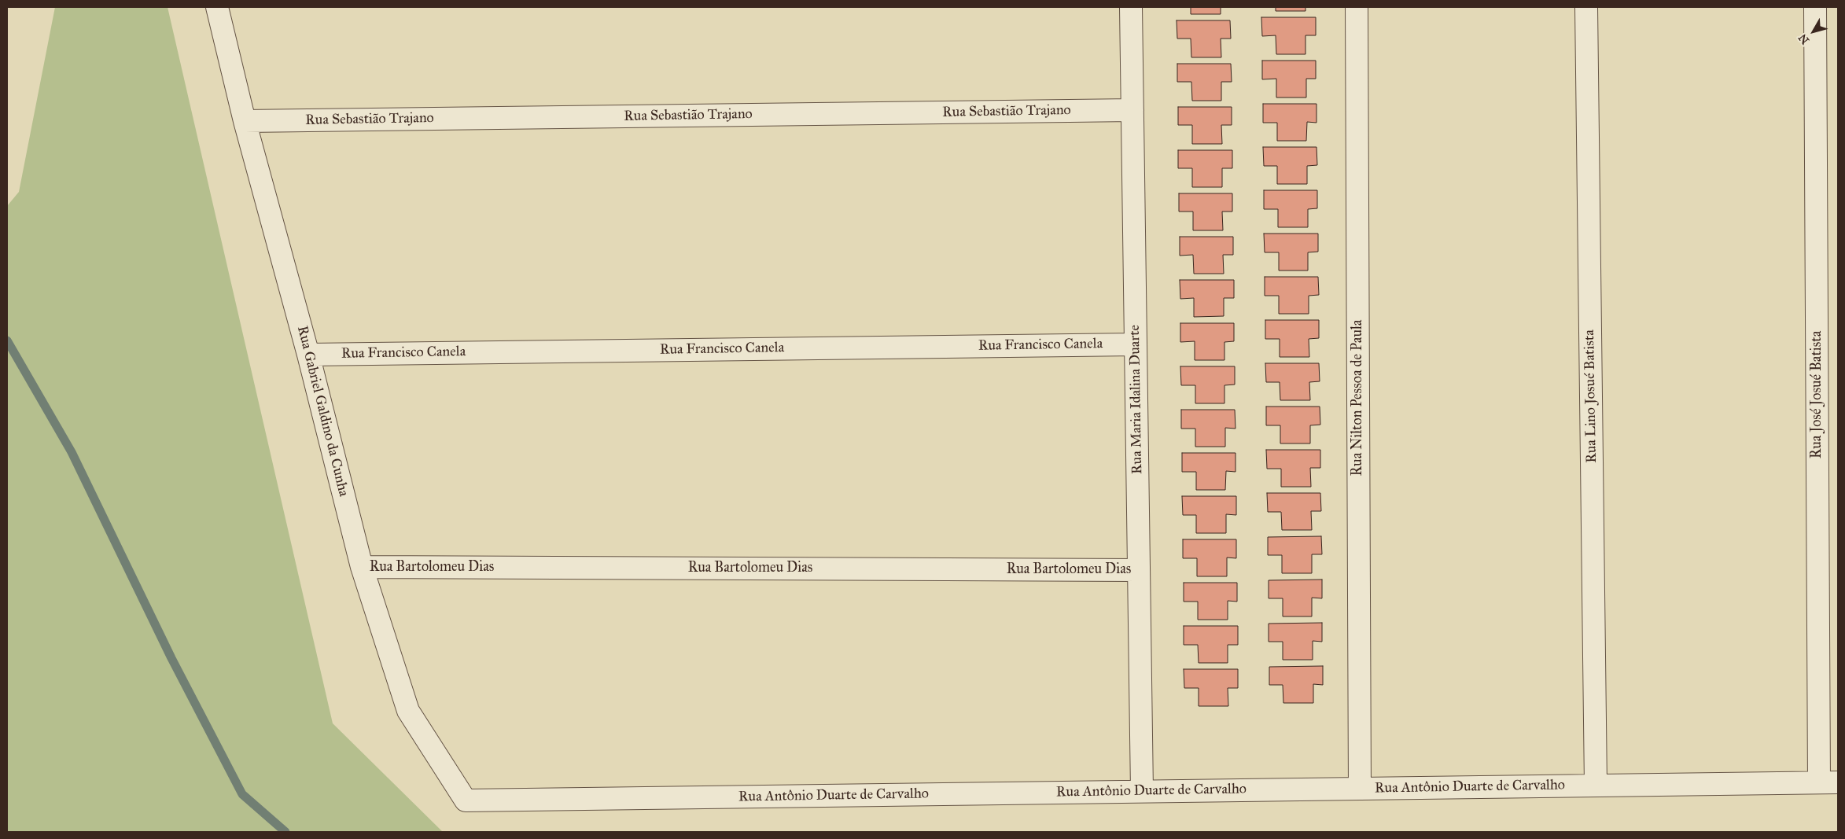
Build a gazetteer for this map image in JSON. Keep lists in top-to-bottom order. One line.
{"streets":{"street":["Rua Sebastião Trajano","Rua Francisco Canela","Rua José Josué Batista","Rua Lino Josué Batista","Rua Nilton Pessoa de Paula","Rua Maria Idalina Duarte","Rua Gabriel Galdino da Cunha","Rua Bartolomeu Dias","Rua Antônio Duarte de Carvalho"]},"crossings":[["Rua Sebastião Trajano","Rua Maria Idalina Duarte"],["Rua Sebastião Trajano","Rua Gabriel Galdino da Cunha"],["Rua Francisco Canela","Rua Maria Idalina Duarte"],["Rua Francisco Canela","Rua Gabriel Galdino da Cunha"],["Rua José Josué Batista","Rua Antônio Duarte de Carvalho"],["Rua Lino Josué Batista","Rua Antônio Duarte de Carvalho"],["Rua Nilton Pessoa de Paula","Rua Antônio Duarte de Carvalho"],["Rua Maria Idalina Duarte","Rua Bartolomeu Dias"],["Rua Maria Idalina Duarte","Rua Antônio Duarte de Carvalho"],["Rua Gabriel Galdino da Cunha","Rua Bartolomeu Dias"],["Rua Gabriel Galdino da Cunha","Rua Antônio Duarte de Carvalho"]],"north":"bottom left"}
